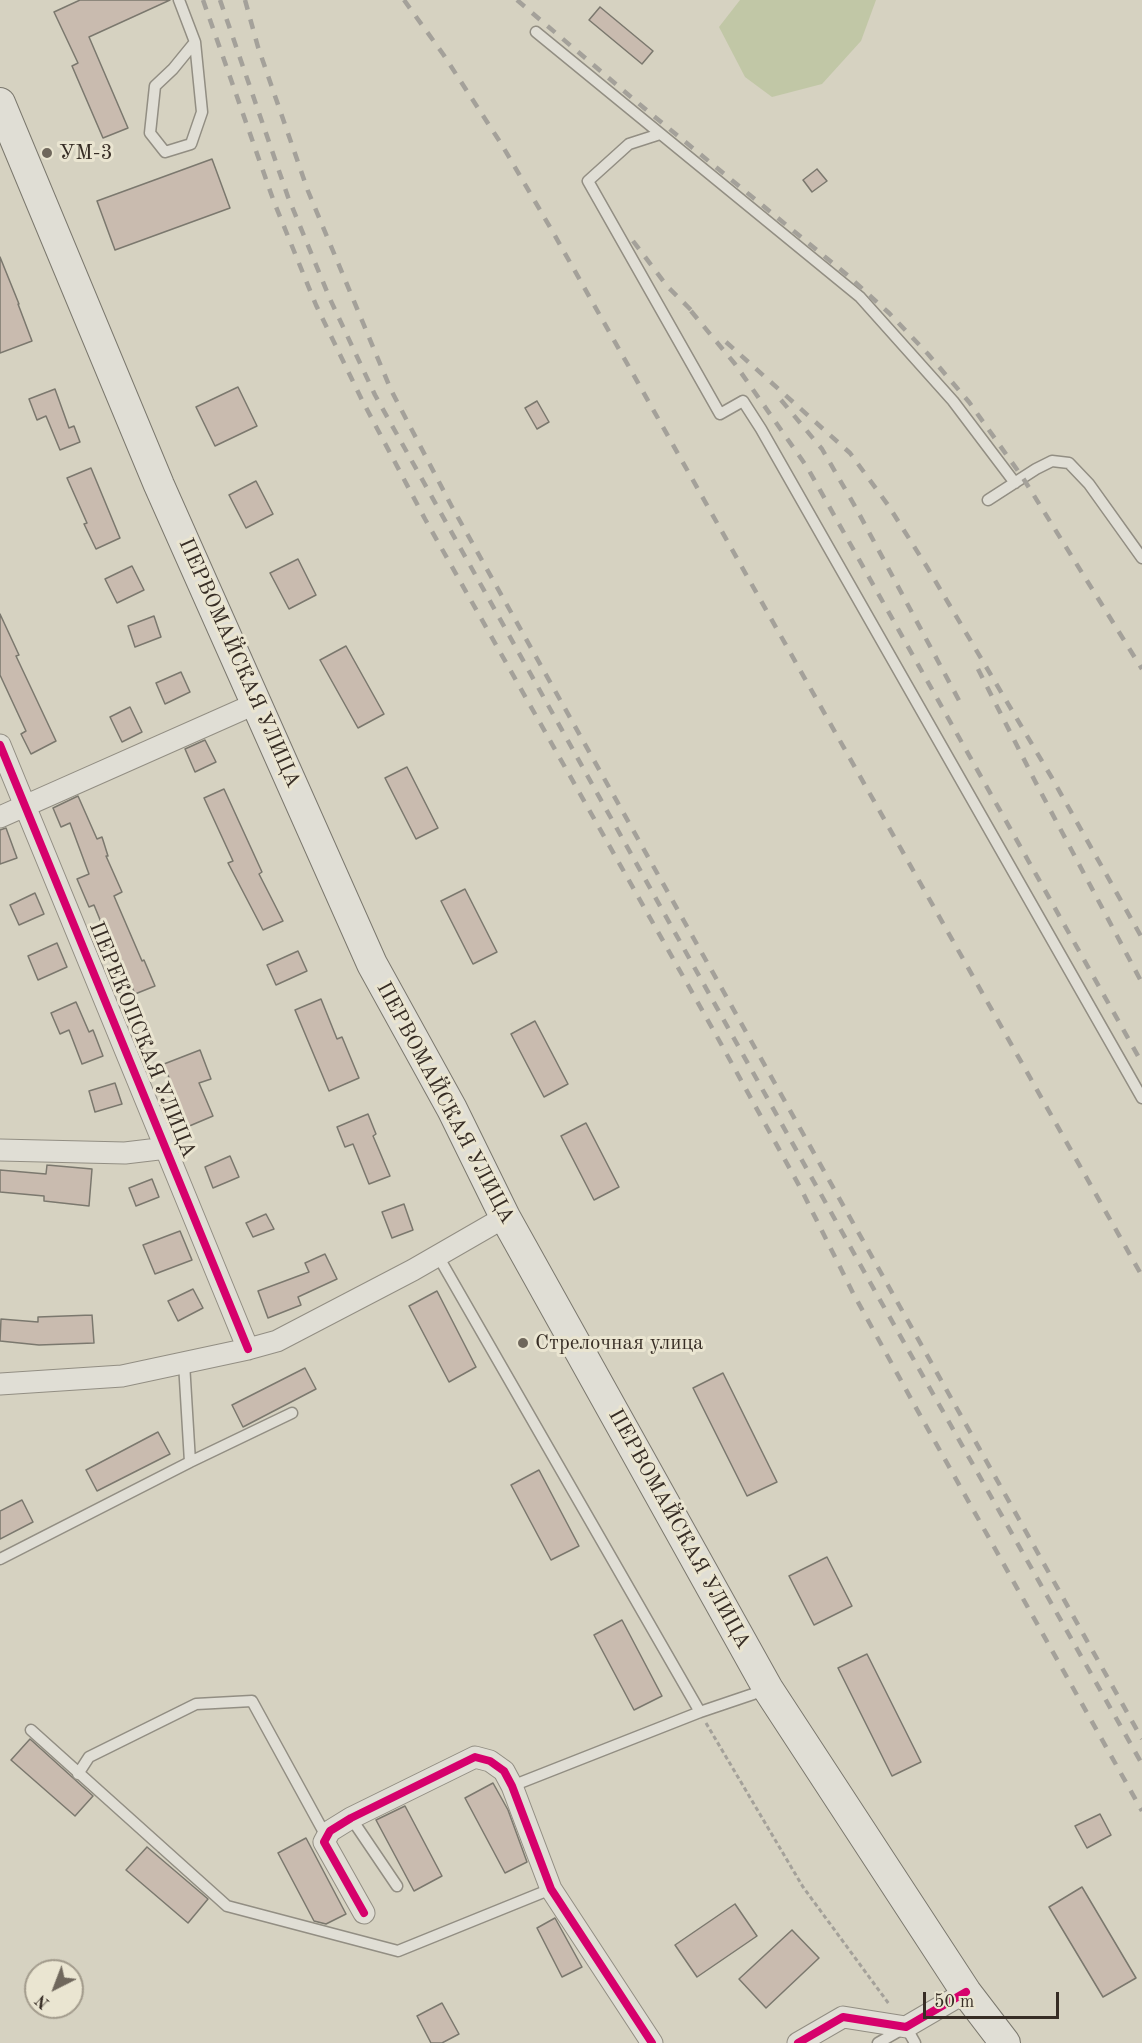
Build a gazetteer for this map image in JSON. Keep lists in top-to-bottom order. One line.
{"streets":{"main road":["ПЕРВОМАЙСКАЯ УЛИЦА"],"street":["ПЕРЕКОПСКАЯ УЛИЦА"]},"places":["УМ-3","Стрелочная улица"],"scale_bar":"50 m","north":"bottom left"}
